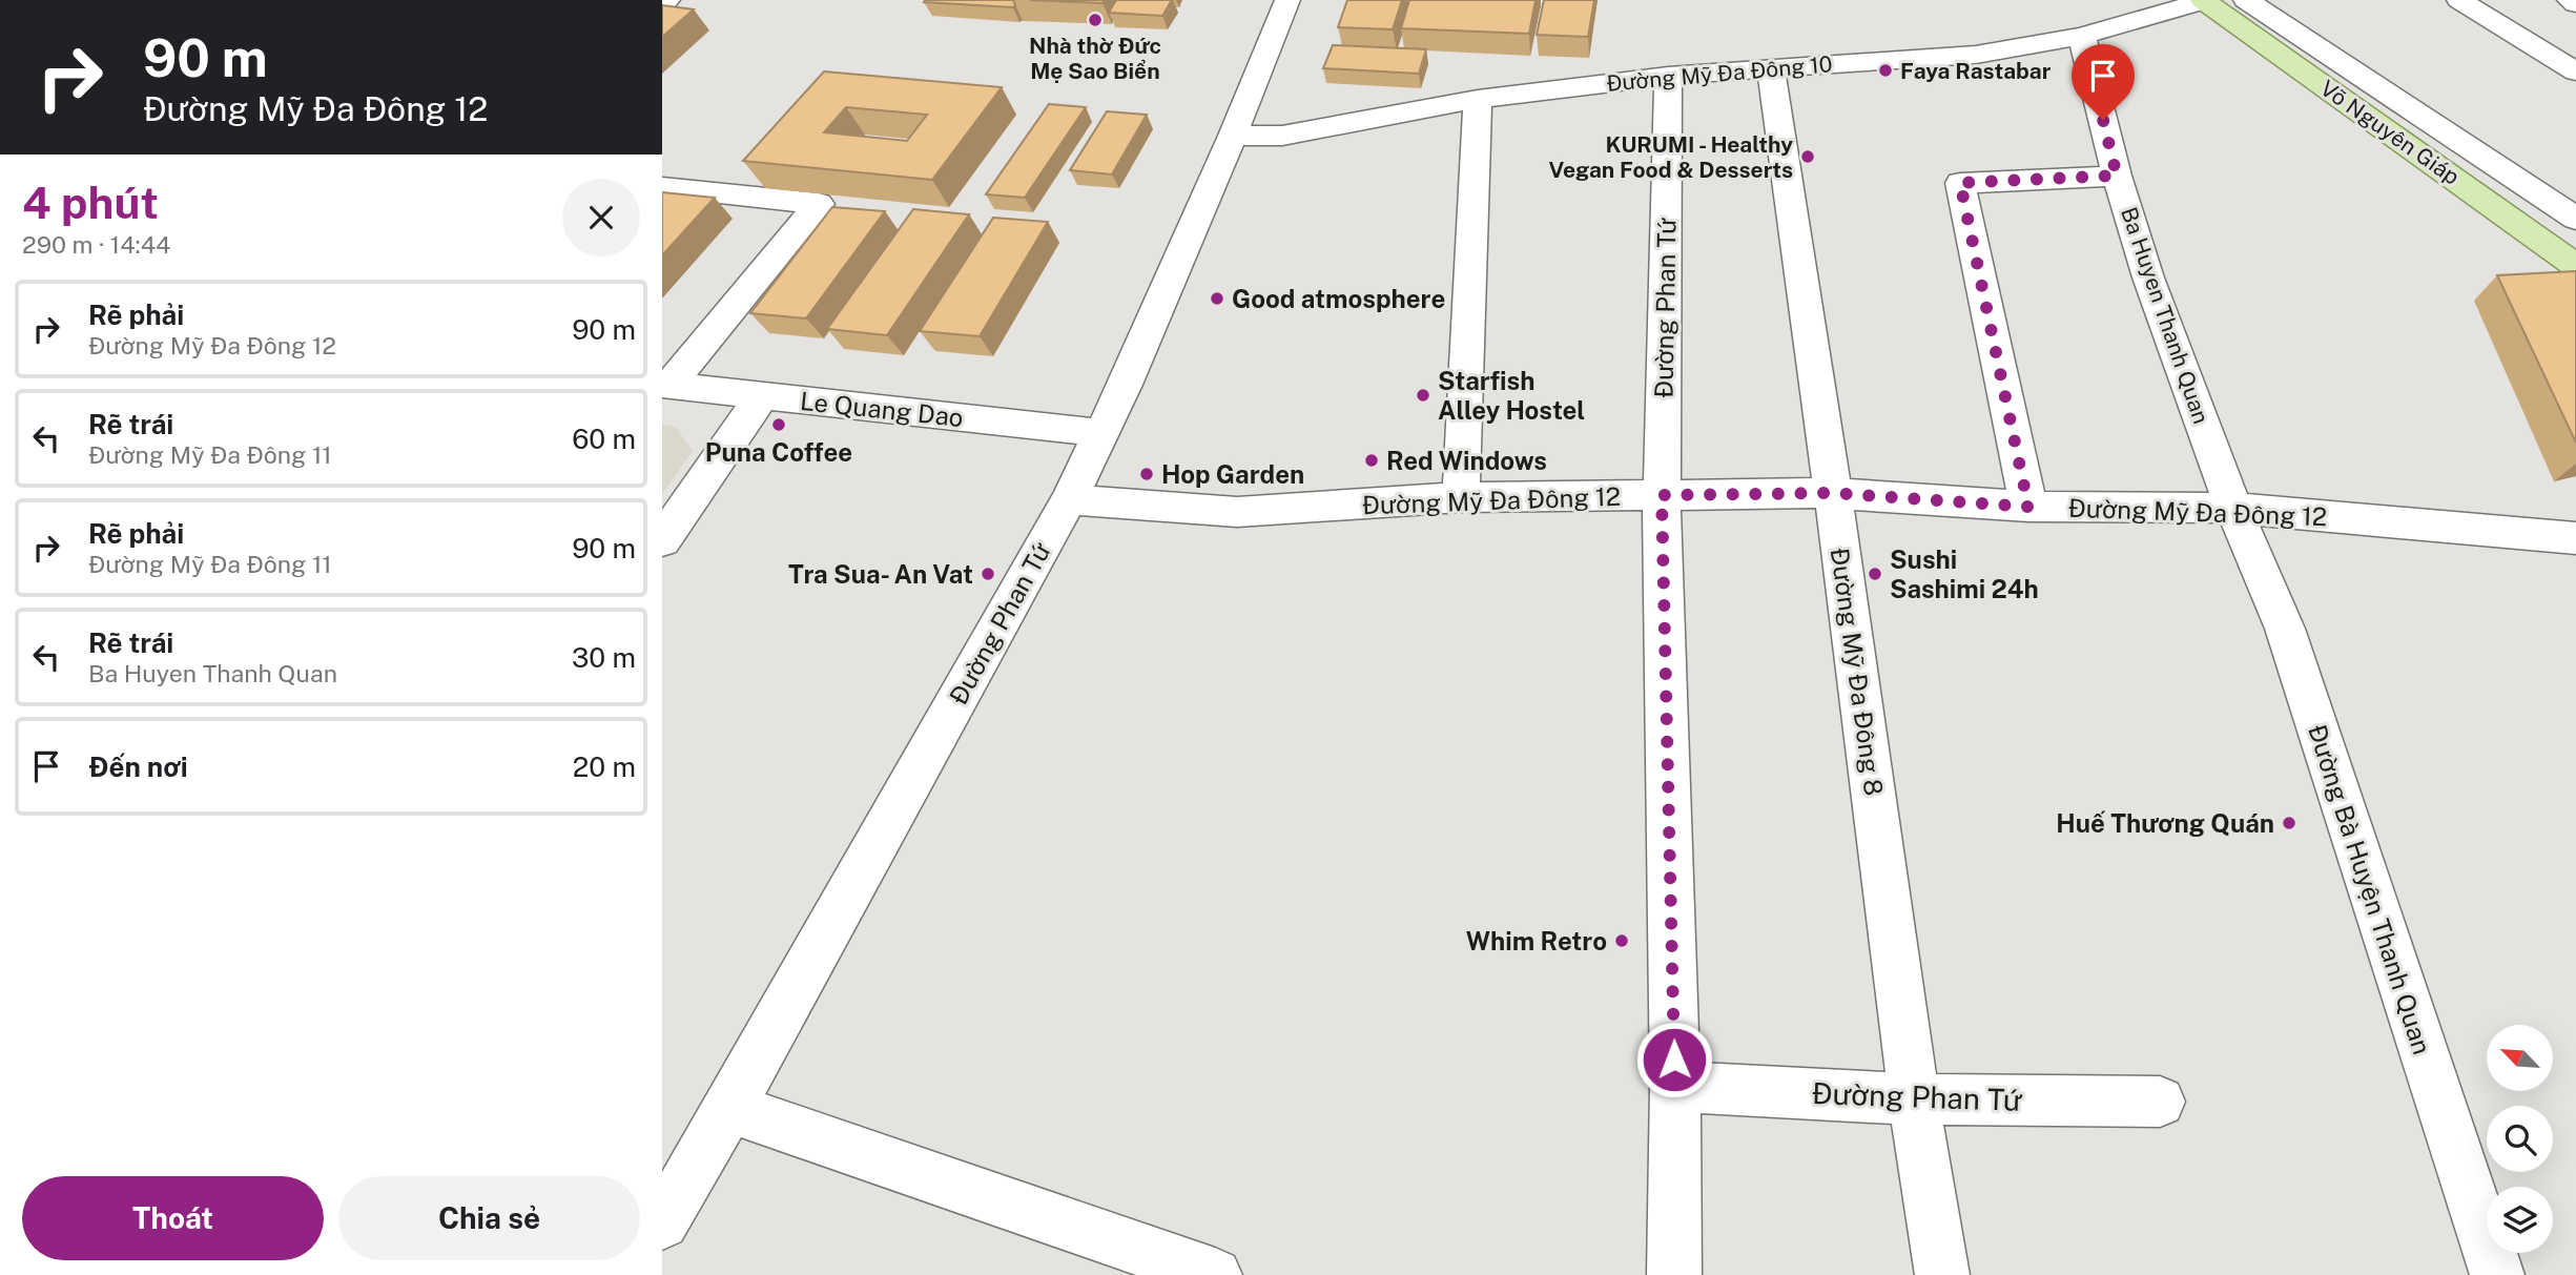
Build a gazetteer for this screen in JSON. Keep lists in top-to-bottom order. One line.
{"streets":{"main road":["Võ Nguyên Giáp"],"street":["Đường Mỹ Đa Đông 10","Đường Phan Tứ","Ba Huyen Thanh Quan","Le Quang Dao","Đường Mỹ Đa Đông 12","Đường Mỹ Đa Đông 8","Đường Bà Huyện Thanh Quan"]},"crossings":[["Đường Mỹ Đa Đông 10","Võ Nguyên Giáp"],["Đường Mỹ Đa Đông 10","Đường Phan Tứ"],["Đường Mỹ Đa Đông 10","Ba Huyen Thanh Quan"],["Đường Mỹ Đa Đông 10","Đường Mỹ Đa Đông 8"],["Đường Phan Tứ","Le Quang Dao"],["Đường Phan Tứ","Đường Mỹ Đa Đông 12"],["Đường Phan Tứ","Đường Mỹ Đa Đông 8"],["Ba Huyen Thanh Quan","Đường Mỹ Đa Đông 12"],["Ba Huyen Thanh Quan","Đường Bà Huyện Thanh Quan"],["Đường Mỹ Đa Đông 12","Đường Mỹ Đa Đông 8"],["Đường Mỹ Đa Đông 12","Đường Bà Huyện Thanh Quan"]],"places":["Nhà thờ Đức Mẹ Sao Biển","Faya Rastabar","KURUMI - Healthy Vegan Food & Desserts","Good atmosphere","Starfish Alley Hostel","Puna Coffee","Red Windows","Hop Garden","Tra Sua- An Vat","Sushi Sashimi 24h","Huế Thương Quán","Whim Retro"],"north":"top left","page":{"turn":["90 m","Đường Mỹ Đa Đông 12"],"heading":["4 phút","290 m · 14:44"],"list":[{"name":"Rẽ phải","note":"Đường Mỹ Đa Đông 12","value":"90 m"},{"name":"Rẽ trái","note":"Đường Mỹ Đa Đông 11","value":"60 m"},{"name":"Rẽ phải","note":"Đường Mỹ Đa Đông 11","value":"90 m"},{"name":"Rẽ trái","note":"Ba Huyen Thanh Quan","value":"30 m"},{"name":"Đến nơi","value":"20 m"}],"buttons":["Thoát","Chia sẻ"]}}
